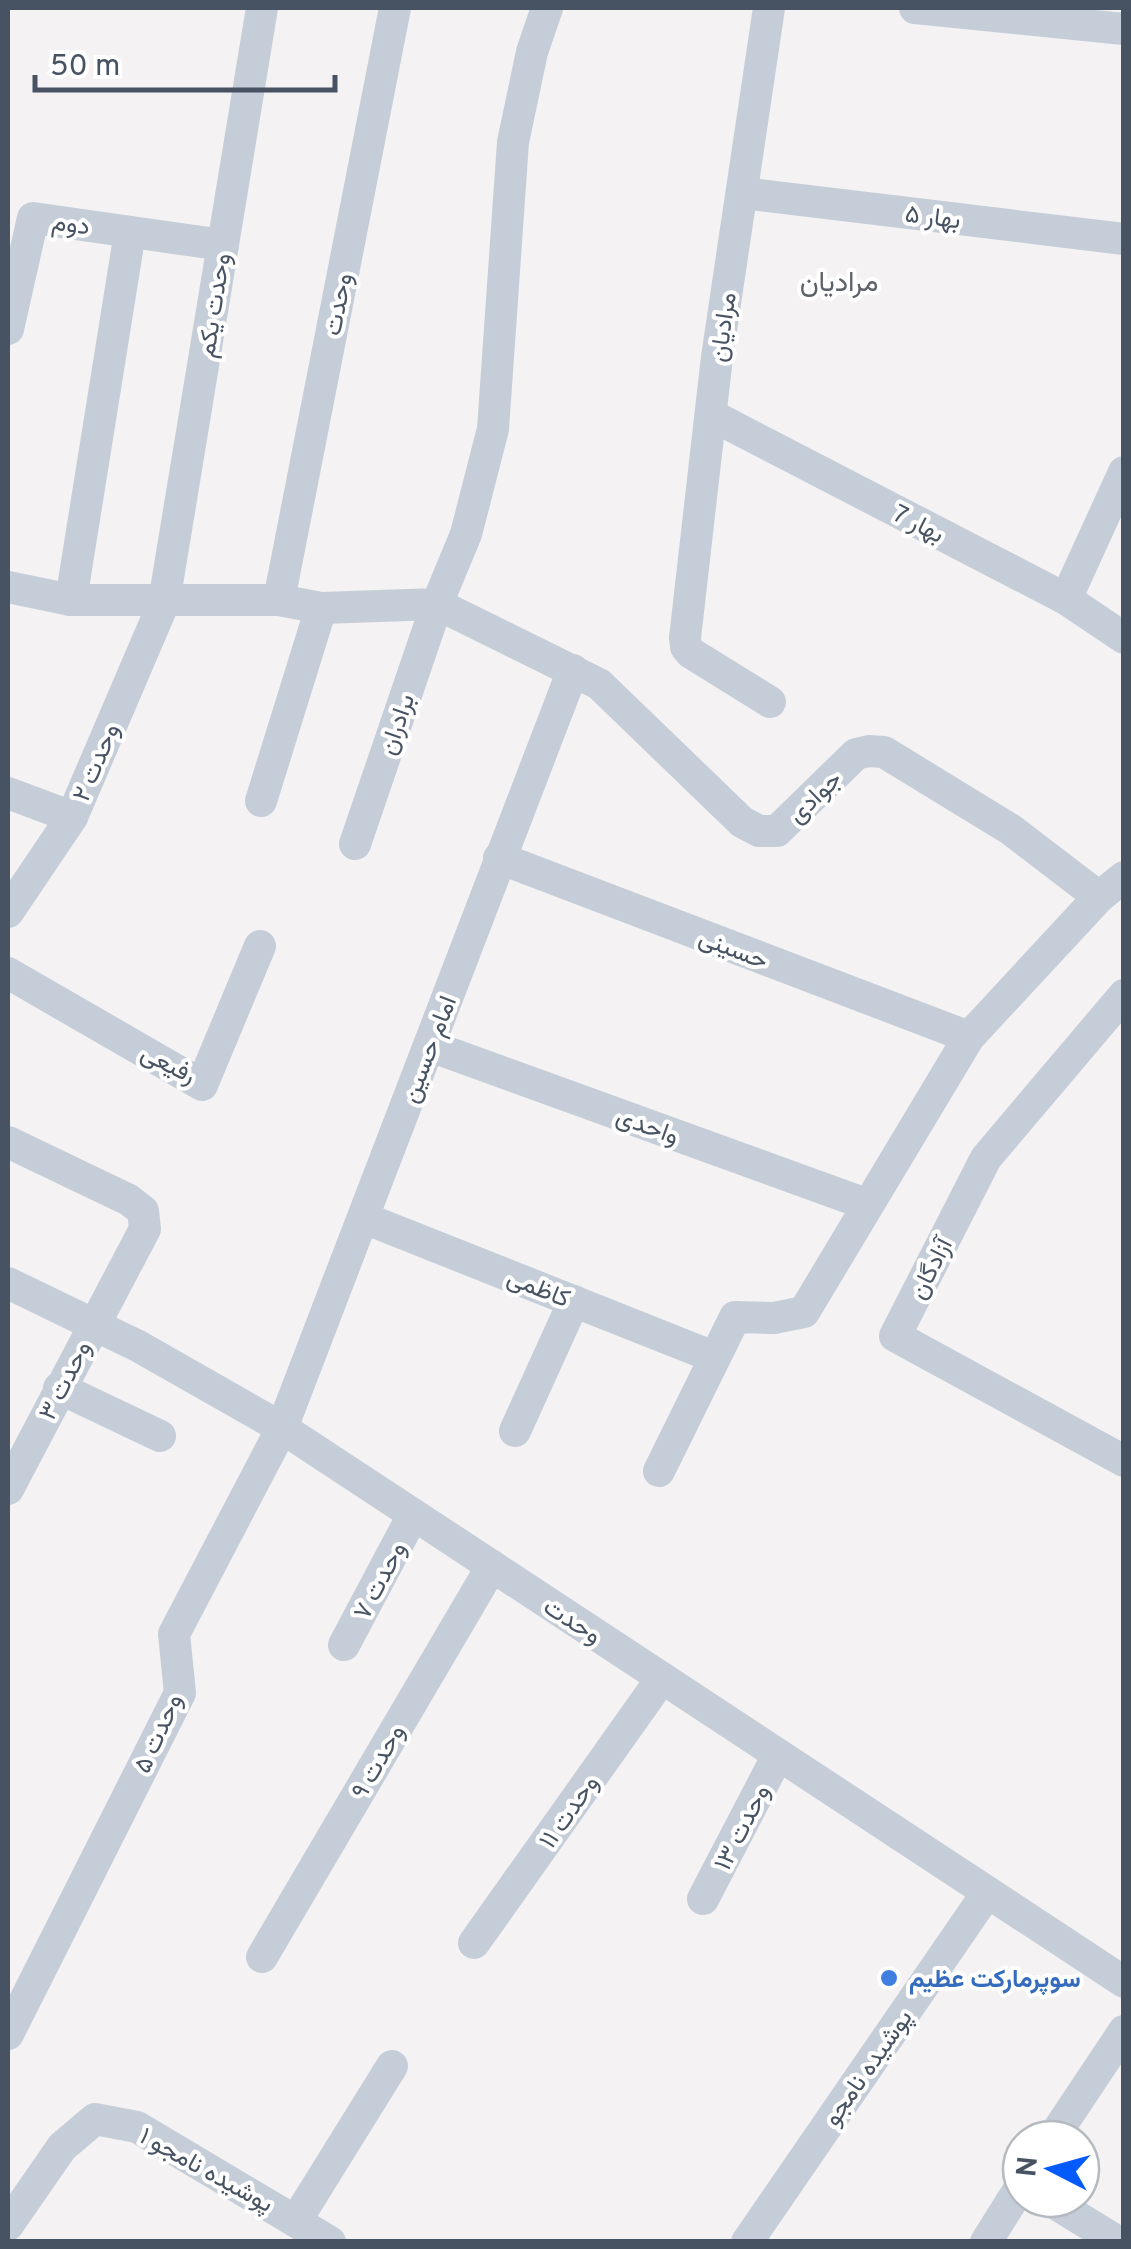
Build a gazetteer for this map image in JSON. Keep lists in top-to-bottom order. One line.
{"streets":{"street":["بهار ۵","دوم","وحدت","وحدت یکم","مرادیان","بهار 7","برادران","وحدت ۲","جوادی","حسینی","امام حسین","رفیعی","واحدی","آزادگان","کاظمی","وحدت ۳","وحدت ۷","وحدت ۵","وحدت ۹","وحدت ۱۱","وحدت ۱۳","پوشیده نامجو","پوشیده نامجو ۱"]},"crossings":[["بهار ۵","مرادیان"],["دوم","وحدت یکم"],["وحدت","جوادی"],["وحدت","امام حسین"],["وحدت","وحدت ۳"],["وحدت","وحدت ۷"],["وحدت","وحدت ۵"],["وحدت","وحدت ۹"],["وحدت","وحدت ۱۱"],["وحدت","وحدت ۱۳"],["وحدت","پوشیده نامجو"],["وحدت یکم","وحدت ۲"],["وحدت یکم","جوادی"],["مرادیان","بهار 7"],["برادران","جوادی"],["وحدت ۲","جوادی"],["جوادی","امام حسین"],["حسینی","امام حسین"],["امام حسین","واحدی"],["امام حسین","کاظمی"],["امام حسین","وحدت ۵"]],"districts":["مرادیان"],"places":["سوپرمارکت عظیم"],"scale_bar":"50 m","north":"left"}
